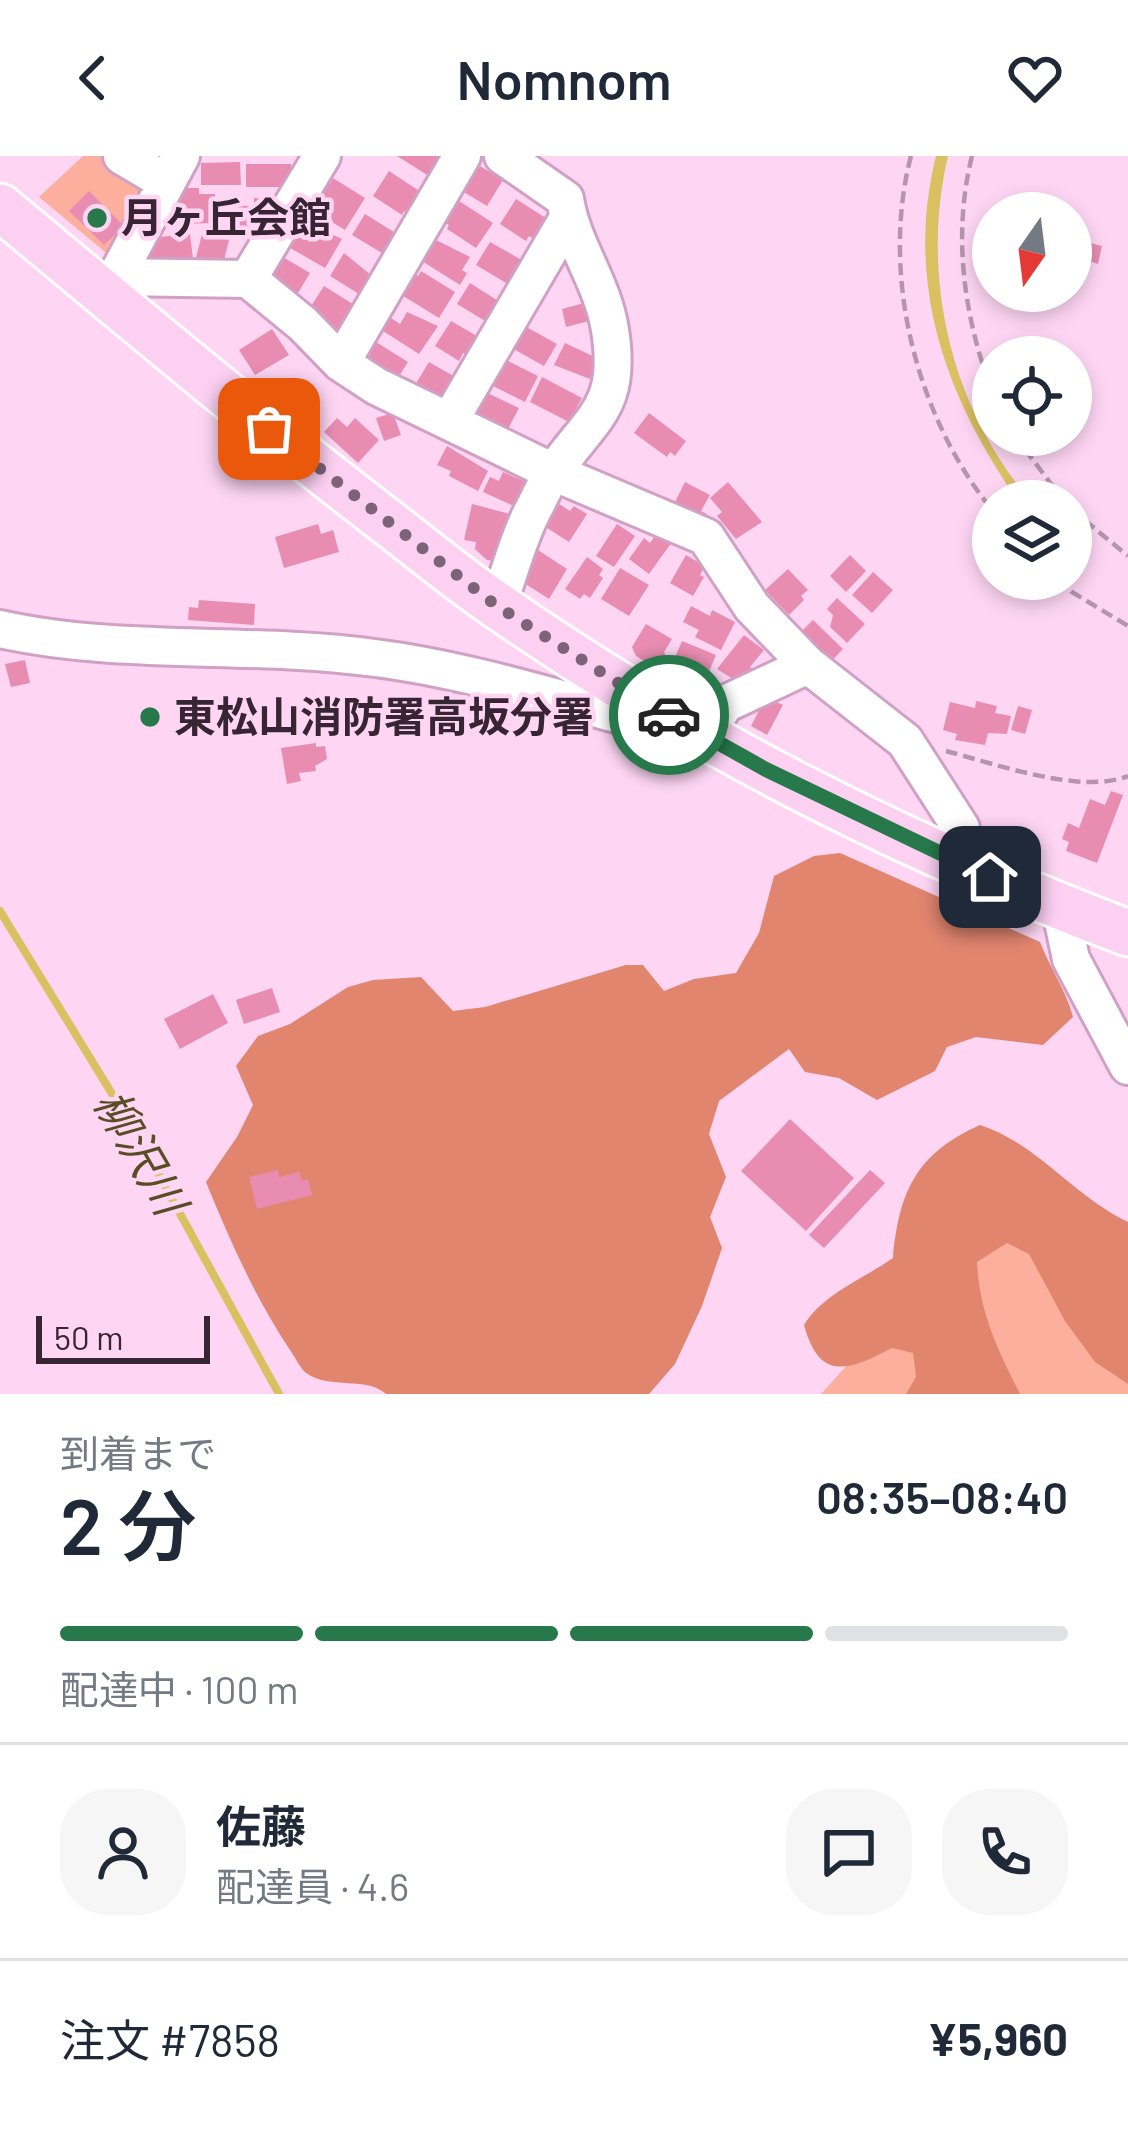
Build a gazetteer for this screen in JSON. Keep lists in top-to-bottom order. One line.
{"water":["柳沢川"],"places":["月ヶ丘会館","東松山消防署高坂分署"],"scale_bar":"50 m","north":"bottom","page":{"header":"Nomnom","scale":"50 m","heading":["2 分","到着まで","08:35–08:40"],"panel":["佐藤","配達員 · 4.6","注文 #7858","¥5,960"],"bar":"配達中 · 100 m"}}
